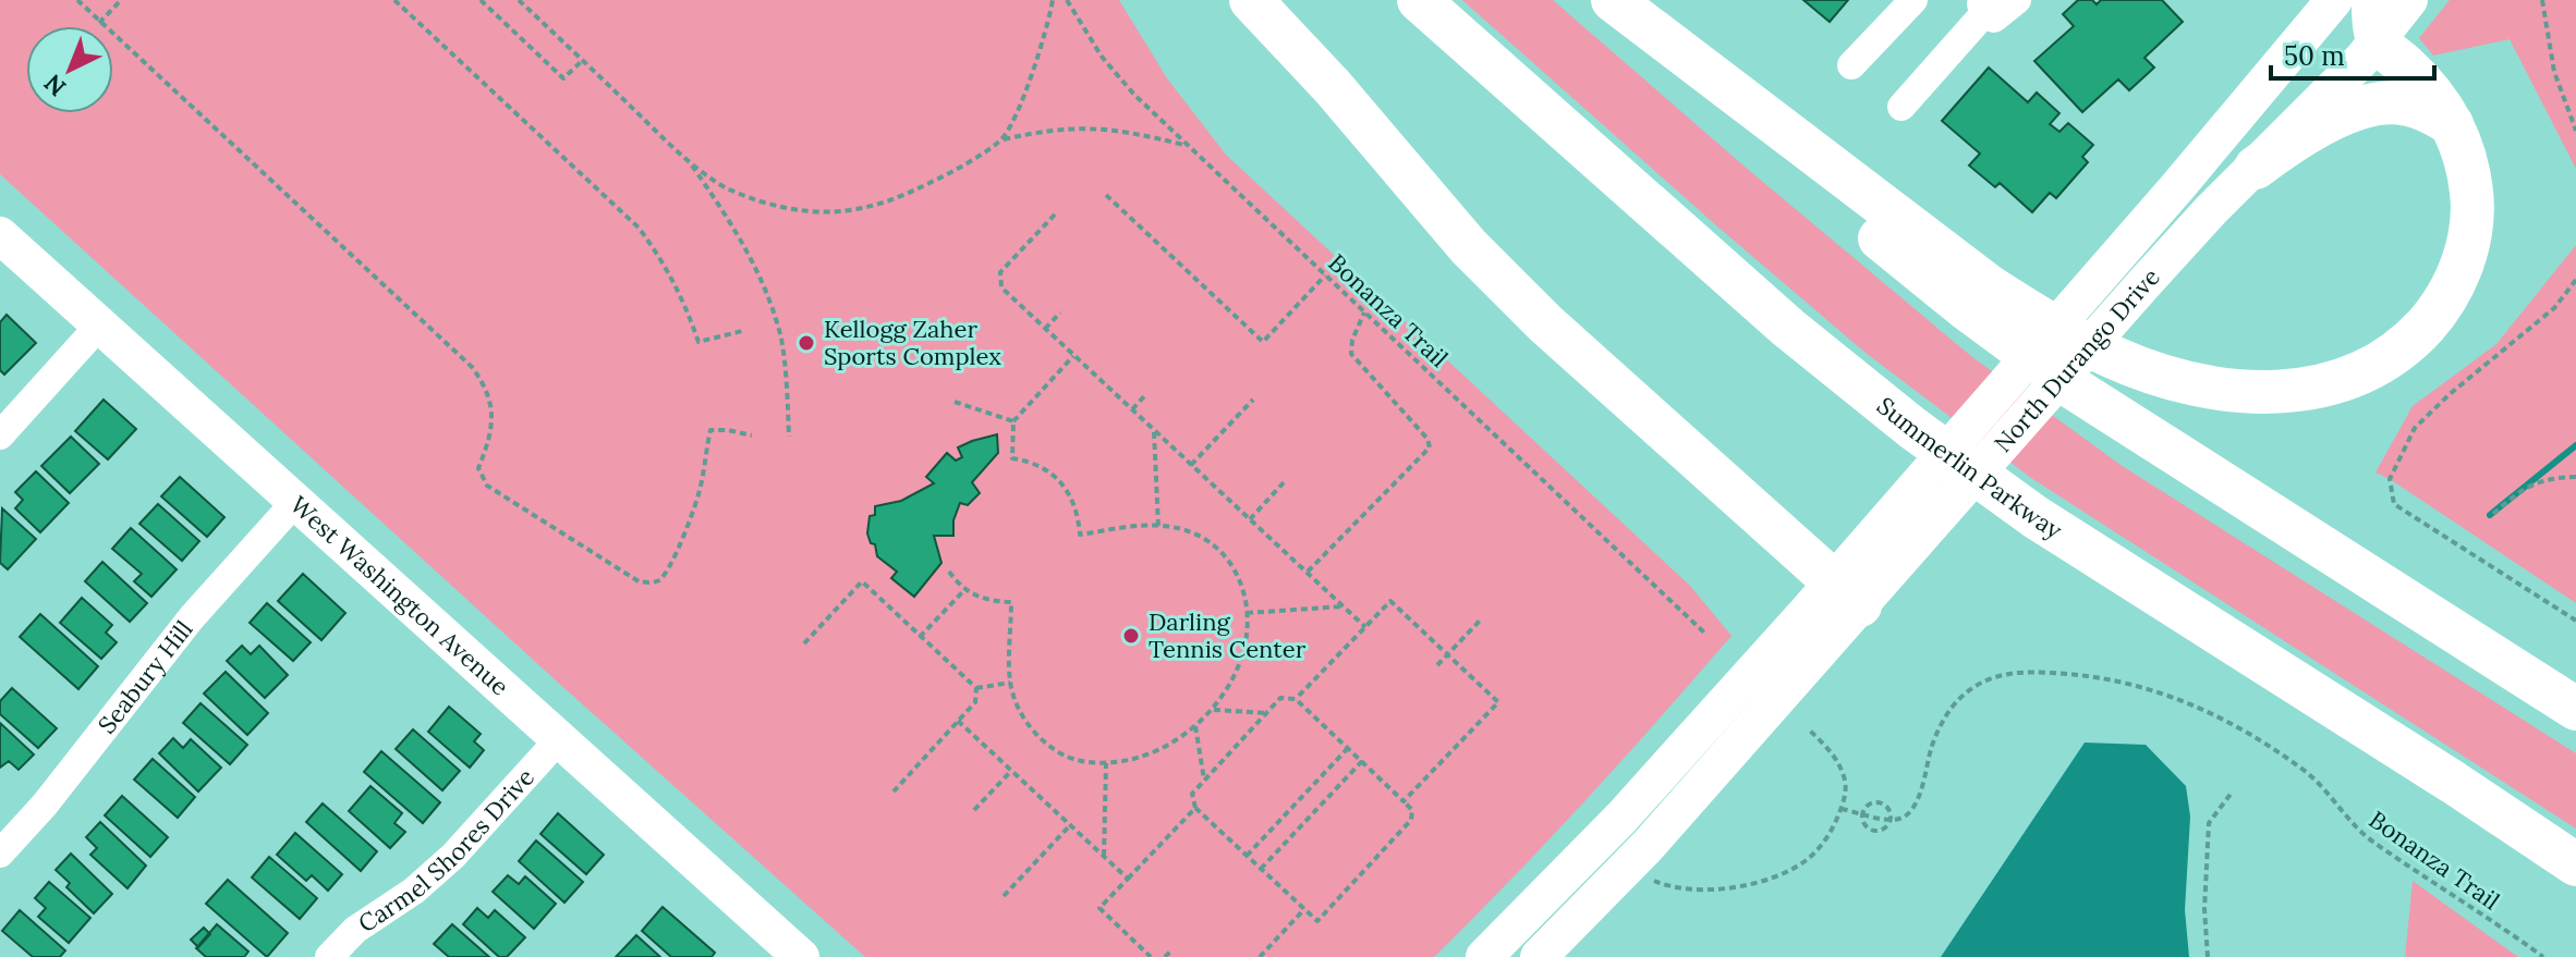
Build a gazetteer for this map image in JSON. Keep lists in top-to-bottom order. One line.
{"streets":{"highway":["Summerlin Parkway"],"main road":["North Durango Drive","West Washington Avenue"],"street":["Seabury Hill","Carmel Shores Drive"],"path":["Bonanza Trail"]},"crossings":[["West Washington Avenue","Seabury Hill"],["West Washington Avenue","Carmel Shores Drive"]],"places":["Kellogg Zaher Sports Complex","Darling Tennis Center"],"scale_bar":"50 m","north":"bottom left"}
